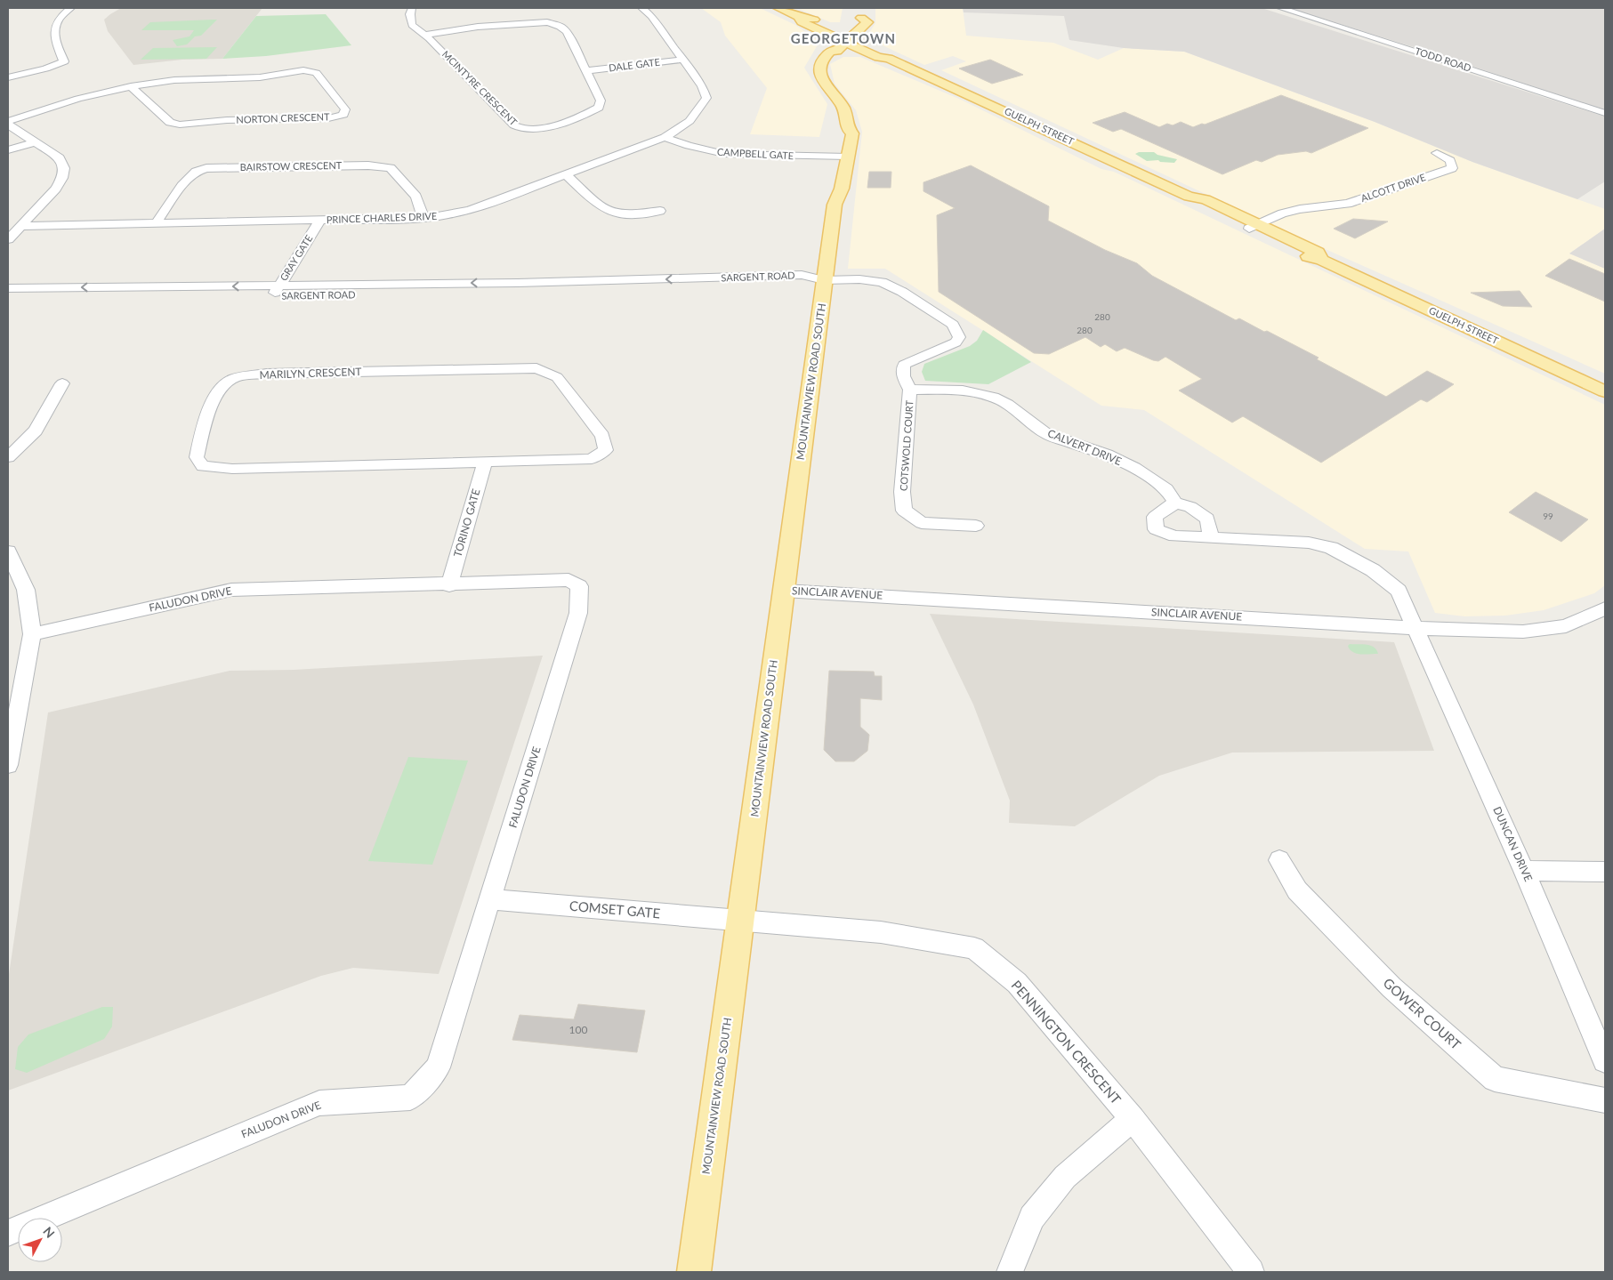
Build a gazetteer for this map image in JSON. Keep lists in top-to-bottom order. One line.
{"streets":{"main road":["GUELPH STREET","MOUNTAINVIEW ROAD SOUTH"],"street":["TODD ROAD","DALE GATE","MCINTYRE CRESCENT","NORTON CRESCENT","CAMPBELL GATE","BAIRSTOW CRESCENT","ALCOTT DRIVE","PRINCE CHARLES DRIVE","GRAY GATE","SARGENT ROAD","MARILYN CRESCENT","COTSWOLD COURT","CALVERT DRIVE","TORINO GATE","SINCLAIR AVENUE","FALUDON DRIVE","DUNCAN DRIVE","COMSET GATE","GOWER COURT","PENNINGTON CRESCENT"]},"crossings":[["DALE GATE","MCINTYRE CRESCENT"],["DALE GATE","PRINCE CHARLES DRIVE"],["GUELPH STREET","ALCOTT DRIVE"],["CAMPBELL GATE","PRINCE CHARLES DRIVE"],["CAMPBELL GATE","MOUNTAINVIEW ROAD SOUTH"],["BAIRSTOW CRESCENT","PRINCE CHARLES DRIVE"],["PRINCE CHARLES DRIVE","GRAY GATE"],["GRAY GATE","SARGENT ROAD"],["SARGENT ROAD","MOUNTAINVIEW ROAD SOUTH"],["SARGENT ROAD","COTSWOLD COURT"],["MARILYN CRESCENT","TORINO GATE"],["MOUNTAINVIEW ROAD SOUTH","COTSWOLD COURT"],["MOUNTAINVIEW ROAD SOUTH","SINCLAIR AVENUE"],["MOUNTAINVIEW ROAD SOUTH","COMSET GATE"],["MOUNTAINVIEW ROAD SOUTH","PENNINGTON CRESCENT"],["COTSWOLD COURT","CALVERT DRIVE"],["TORINO GATE","FALUDON DRIVE"],["SINCLAIR AVENUE","DUNCAN DRIVE"],["FALUDON DRIVE","COMSET GATE"],["COMSET GATE","PENNINGTON CRESCENT"]],"districts":["GEORGETOWN"],"house_numbers":["280","280","99","100"],"north":"top right"}
